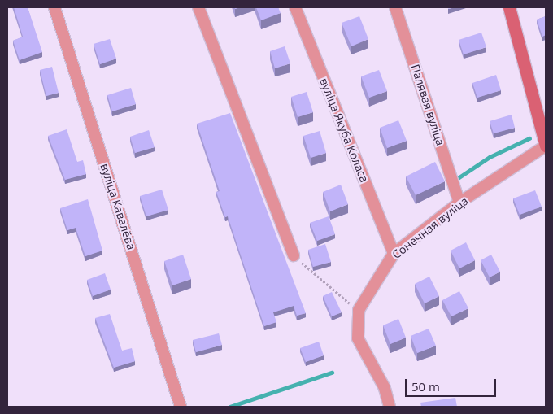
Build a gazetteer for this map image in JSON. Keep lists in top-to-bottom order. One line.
{"streets":{"street":["Палявая вуліца","вуліца Якуба Коласа","вуліца Кавалёва","Сонечная вуліца"]},"crossings":[["Палявая вуліца","Сонечная вуліца"],["вуліца Якуба Коласа","Сонечная вуліца"]],"scale_bar":"50 m"}
